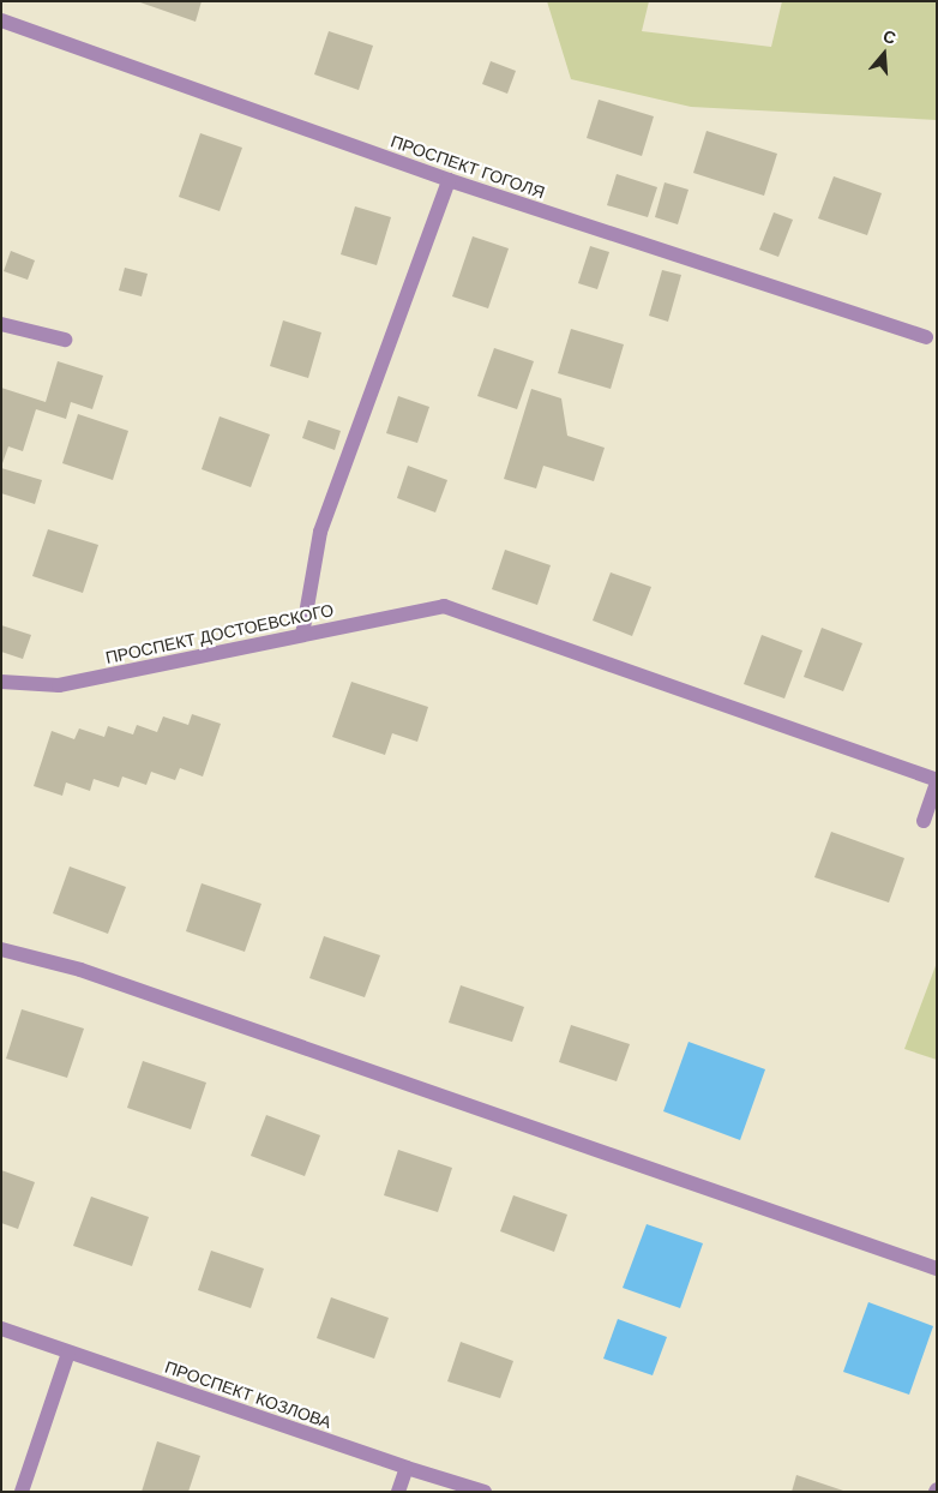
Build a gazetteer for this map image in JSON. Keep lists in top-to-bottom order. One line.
{"streets":{"street":["ПРОСПЕКТ ГОГОЛЯ","ПРОСПЕКТ ДОСТОЕВСКОГО","ПРОСПЕКТ КОЗЛОВА"]},"north":"top"}
